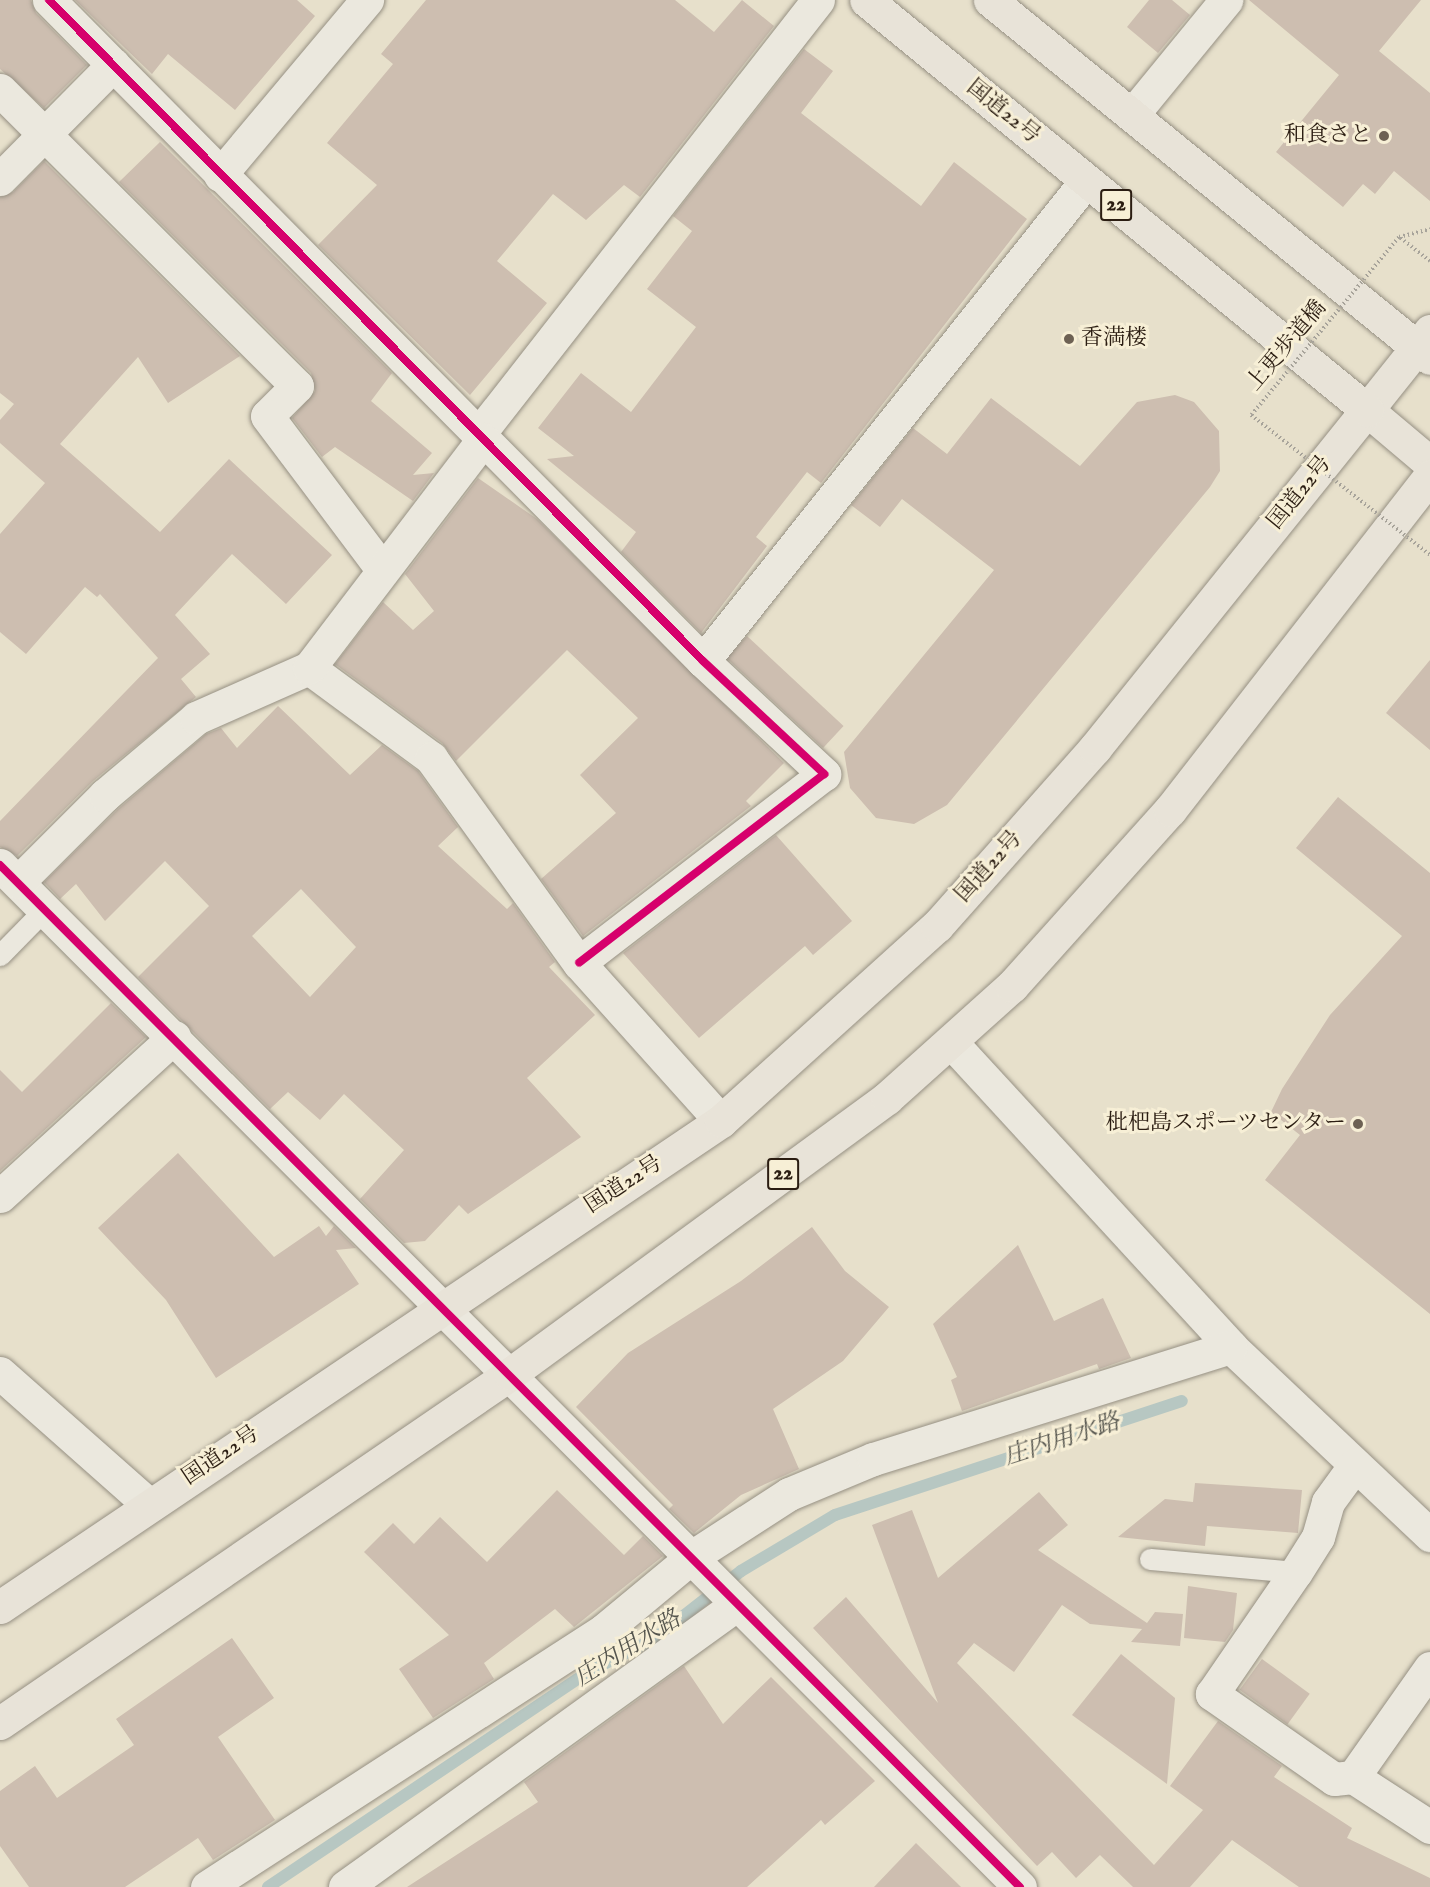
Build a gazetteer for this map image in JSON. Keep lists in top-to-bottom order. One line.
{"streets":{"main road":["国道22号","22"],"path":["上更歩道橋"]},"water":["庄内用水路"],"places":["和食さと","香満楼","枇杷島スポーツセンター"]}
